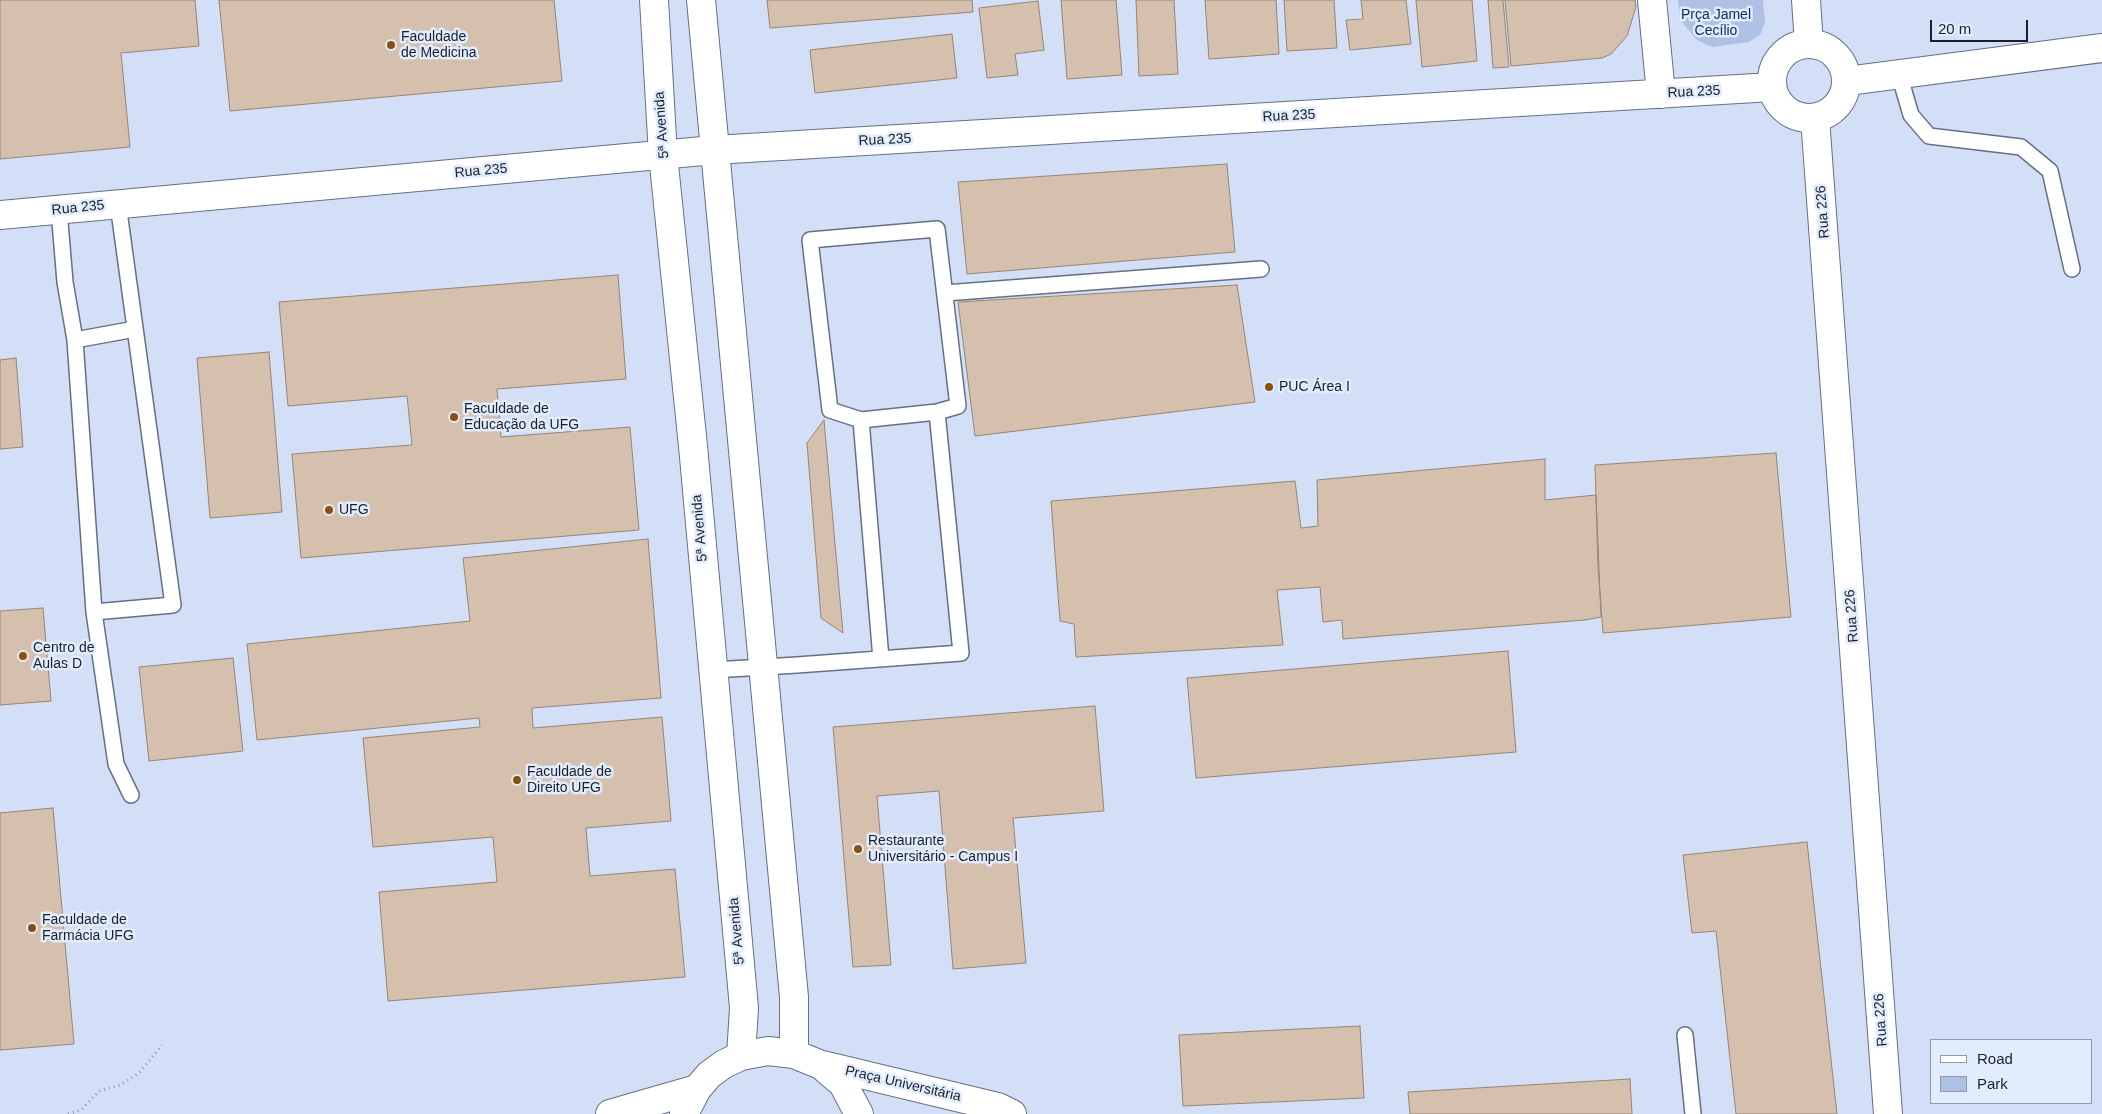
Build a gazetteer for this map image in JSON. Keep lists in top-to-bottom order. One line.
{"streets":{"street":["Rua 235","5ª Avenida","Rua 226","Praça Universitária"]},"crossings":[["Rua 235","5ª Avenida"],["Rua 235","Rua 226"]],"parks":["Prça Jamel Cecílio"],"places":["Faculdade de Medicina","PUC Área I","Faculdade de Educação da UFG","UFG","Centro de Aulas D","Faculdade de Direito UFG","Restaurante Universitário - Campus I","Faculdade de Farmácia UFG"],"legend":["Road","Park"],"scale_bar":"20 m"}
